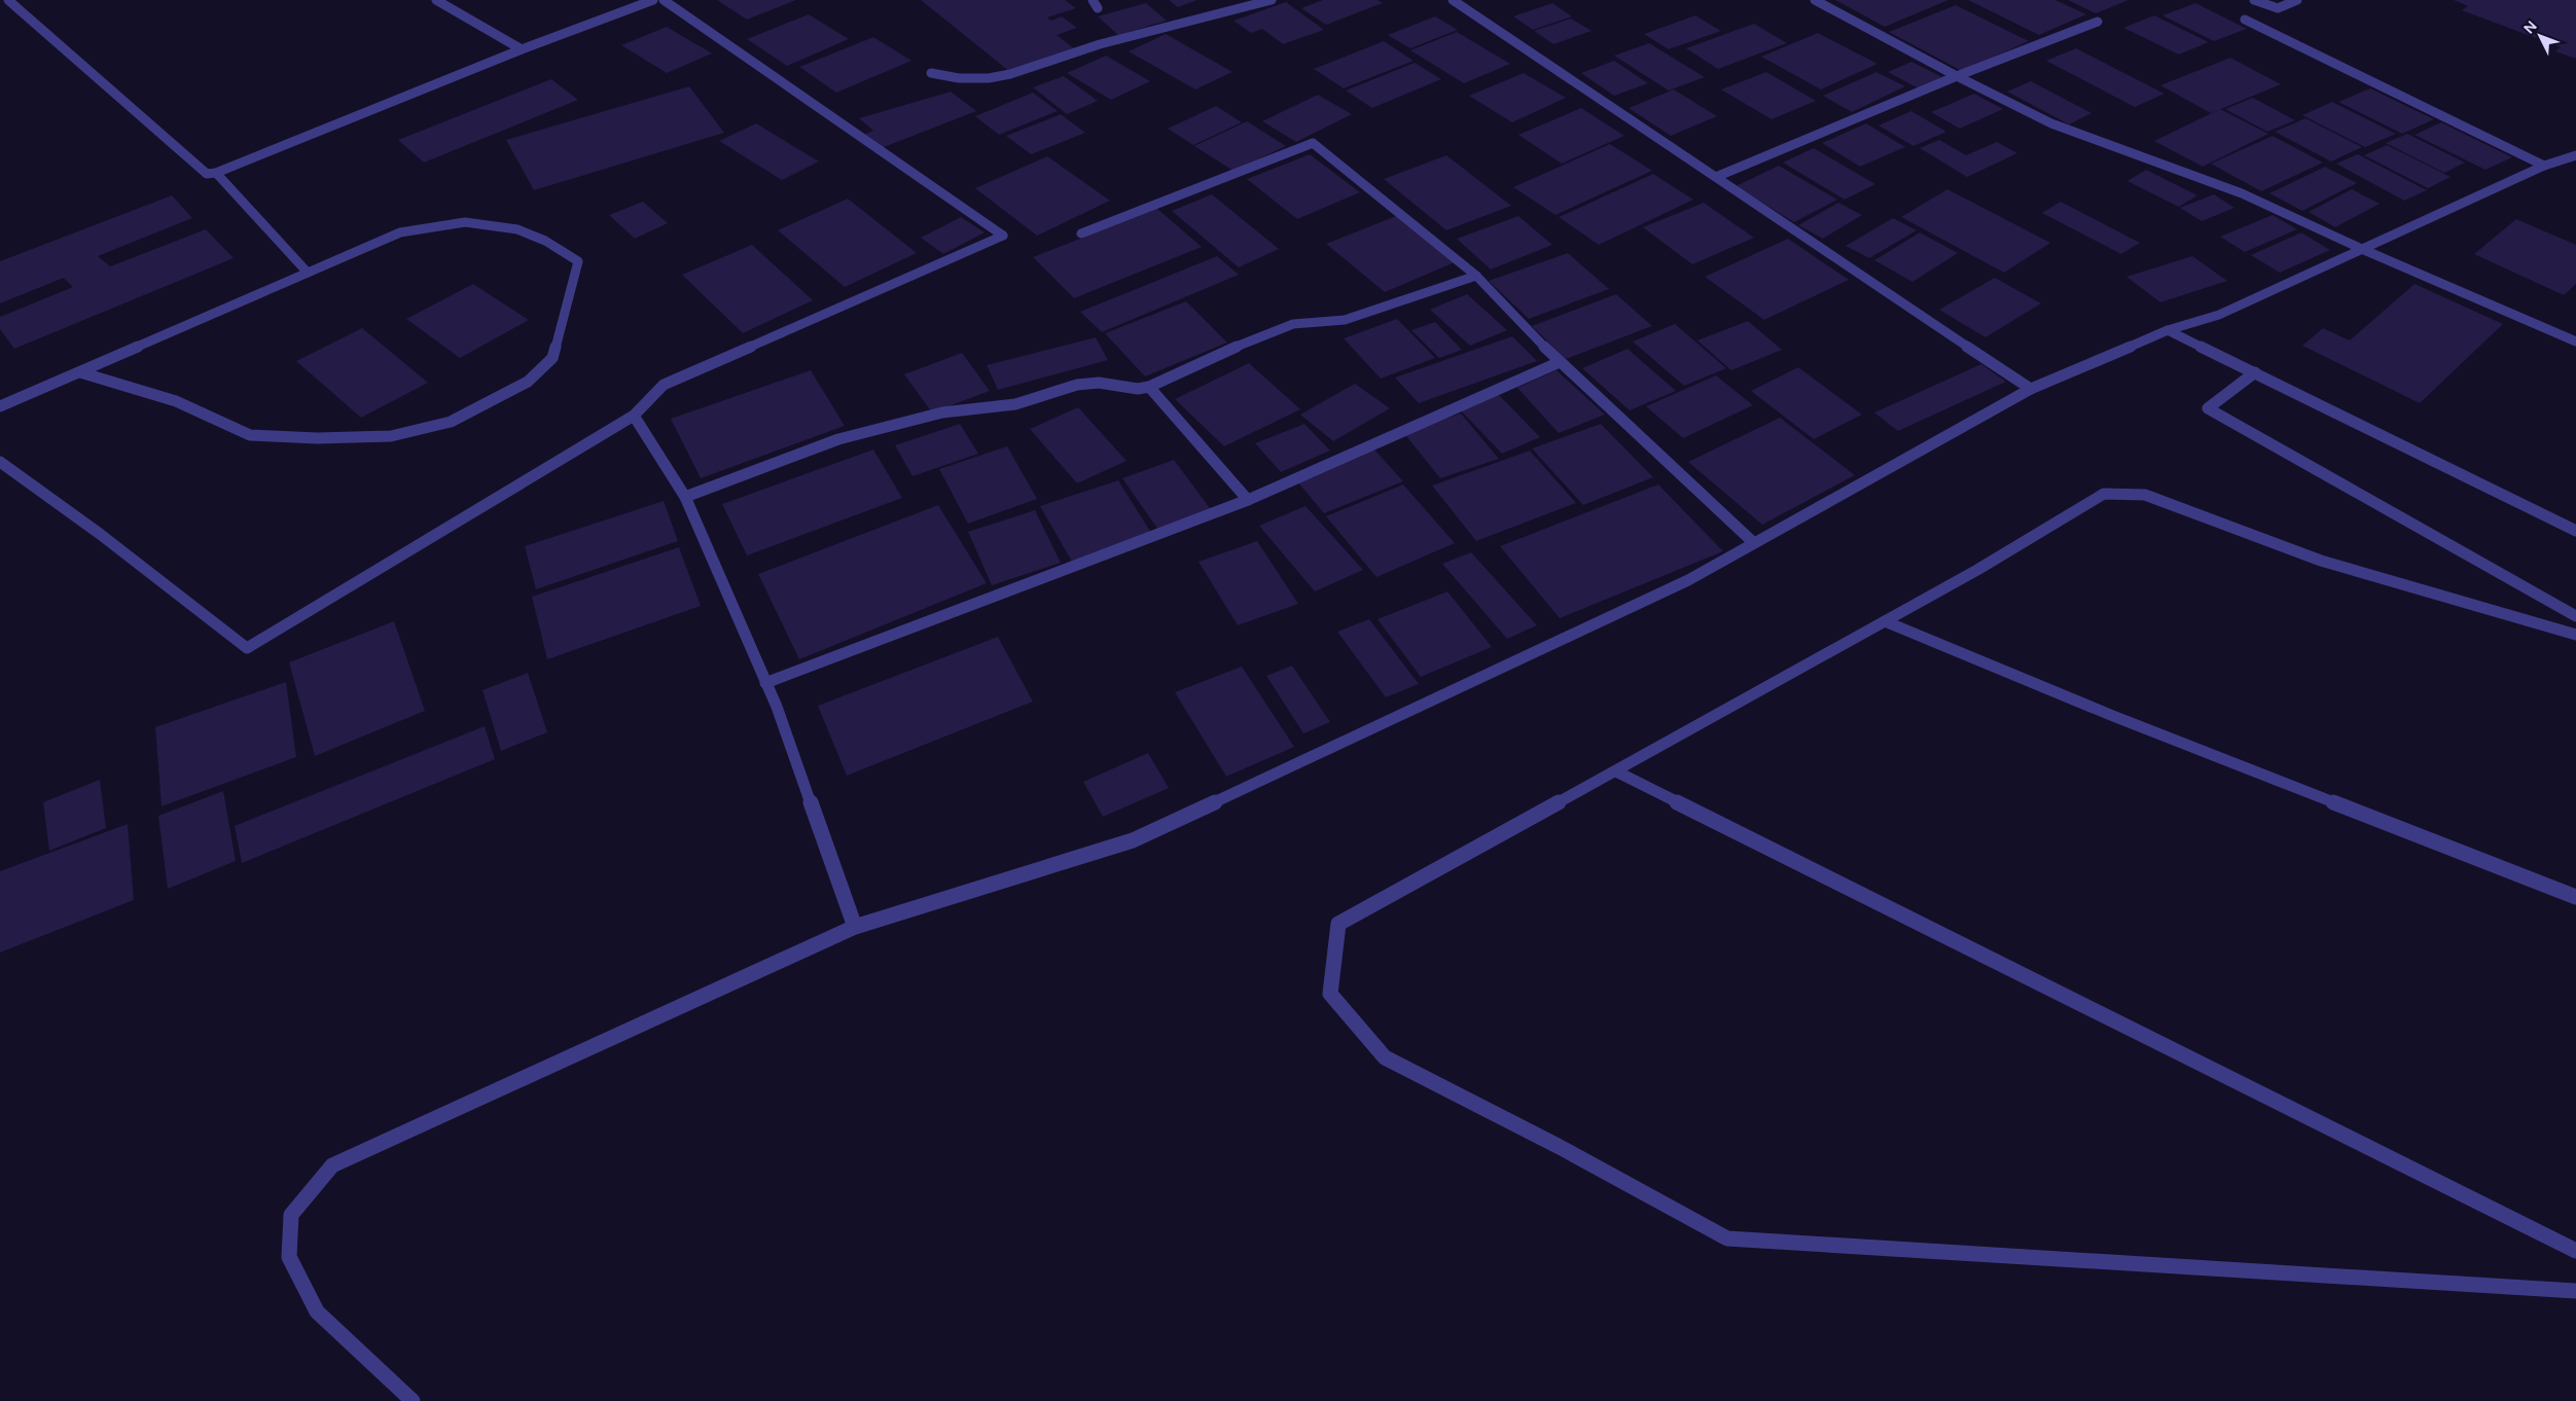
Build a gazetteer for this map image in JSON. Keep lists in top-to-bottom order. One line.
{"north":"top left"}
